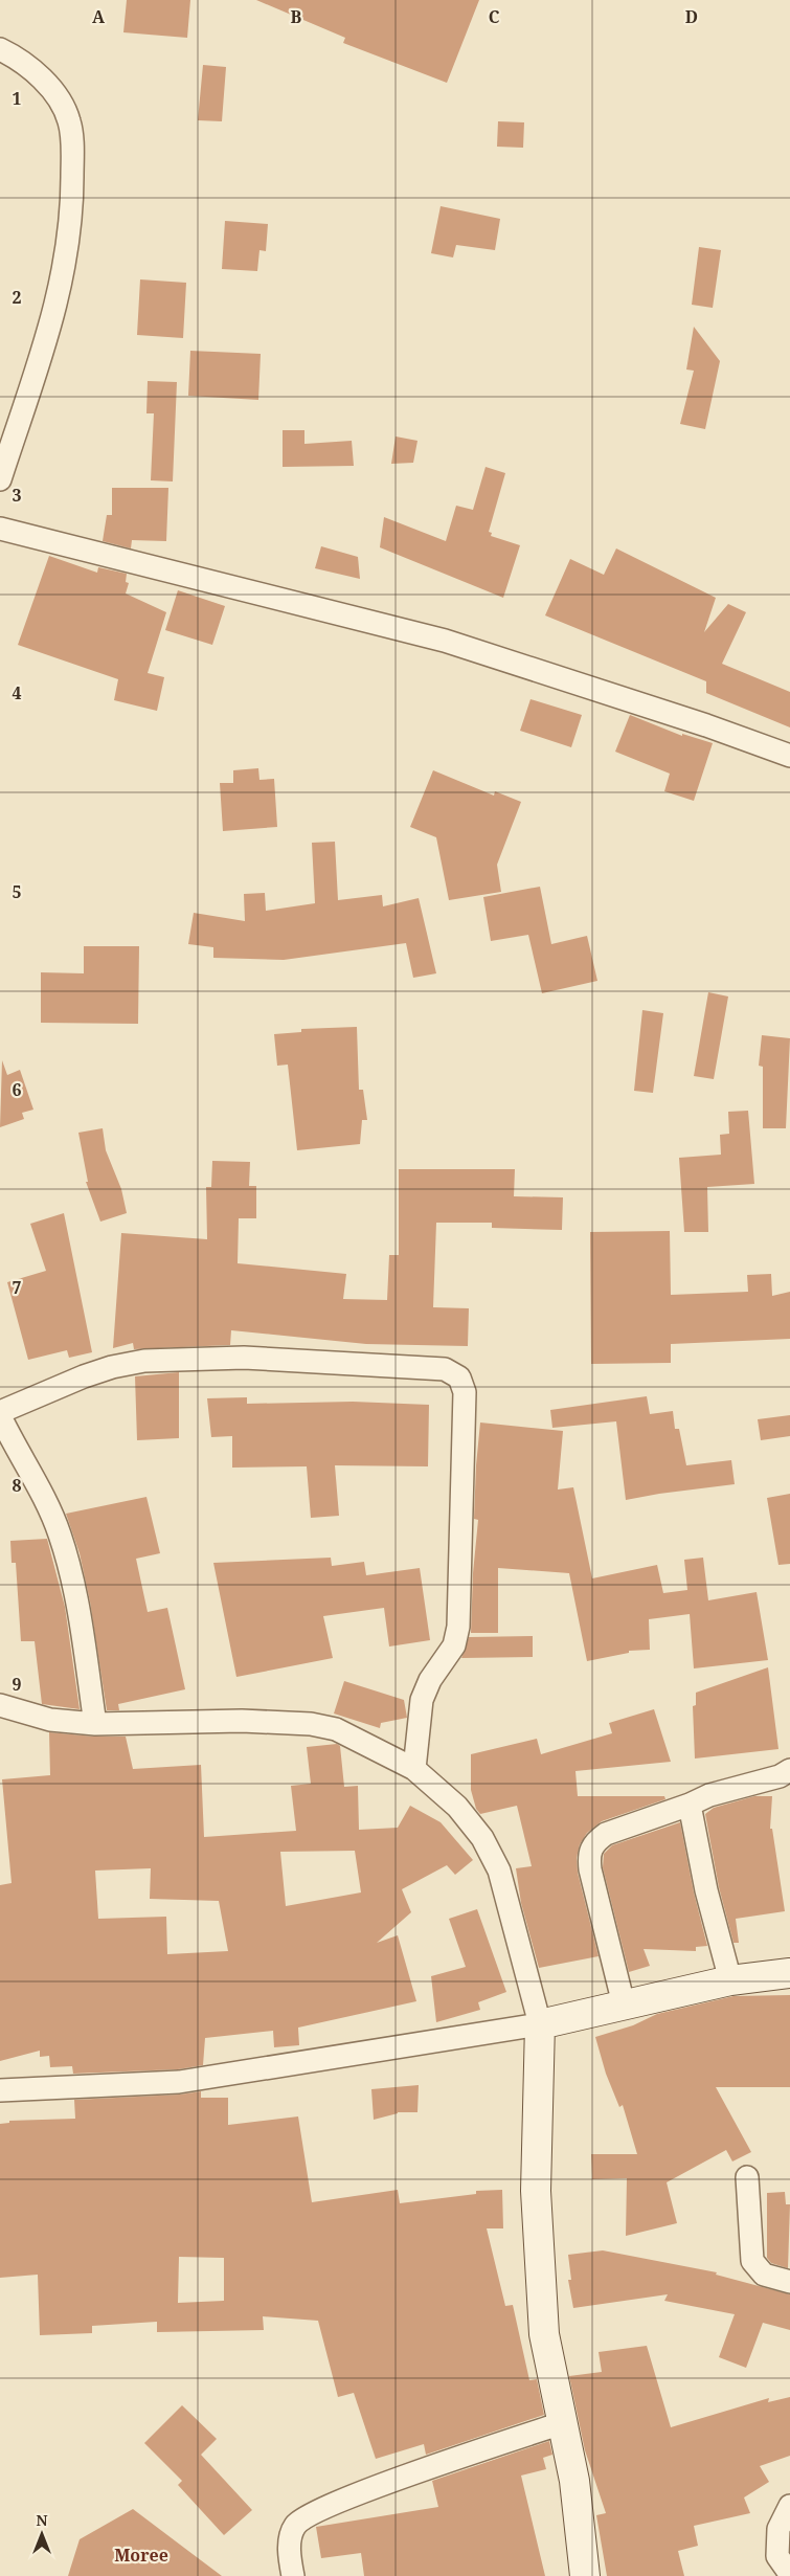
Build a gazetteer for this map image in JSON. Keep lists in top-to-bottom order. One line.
{"districts":["Moree"],"north":"top","grid":{"columns":["A","B","C","D"],"rows":["1","2","3","4","5","6","7","8","9"]}}
